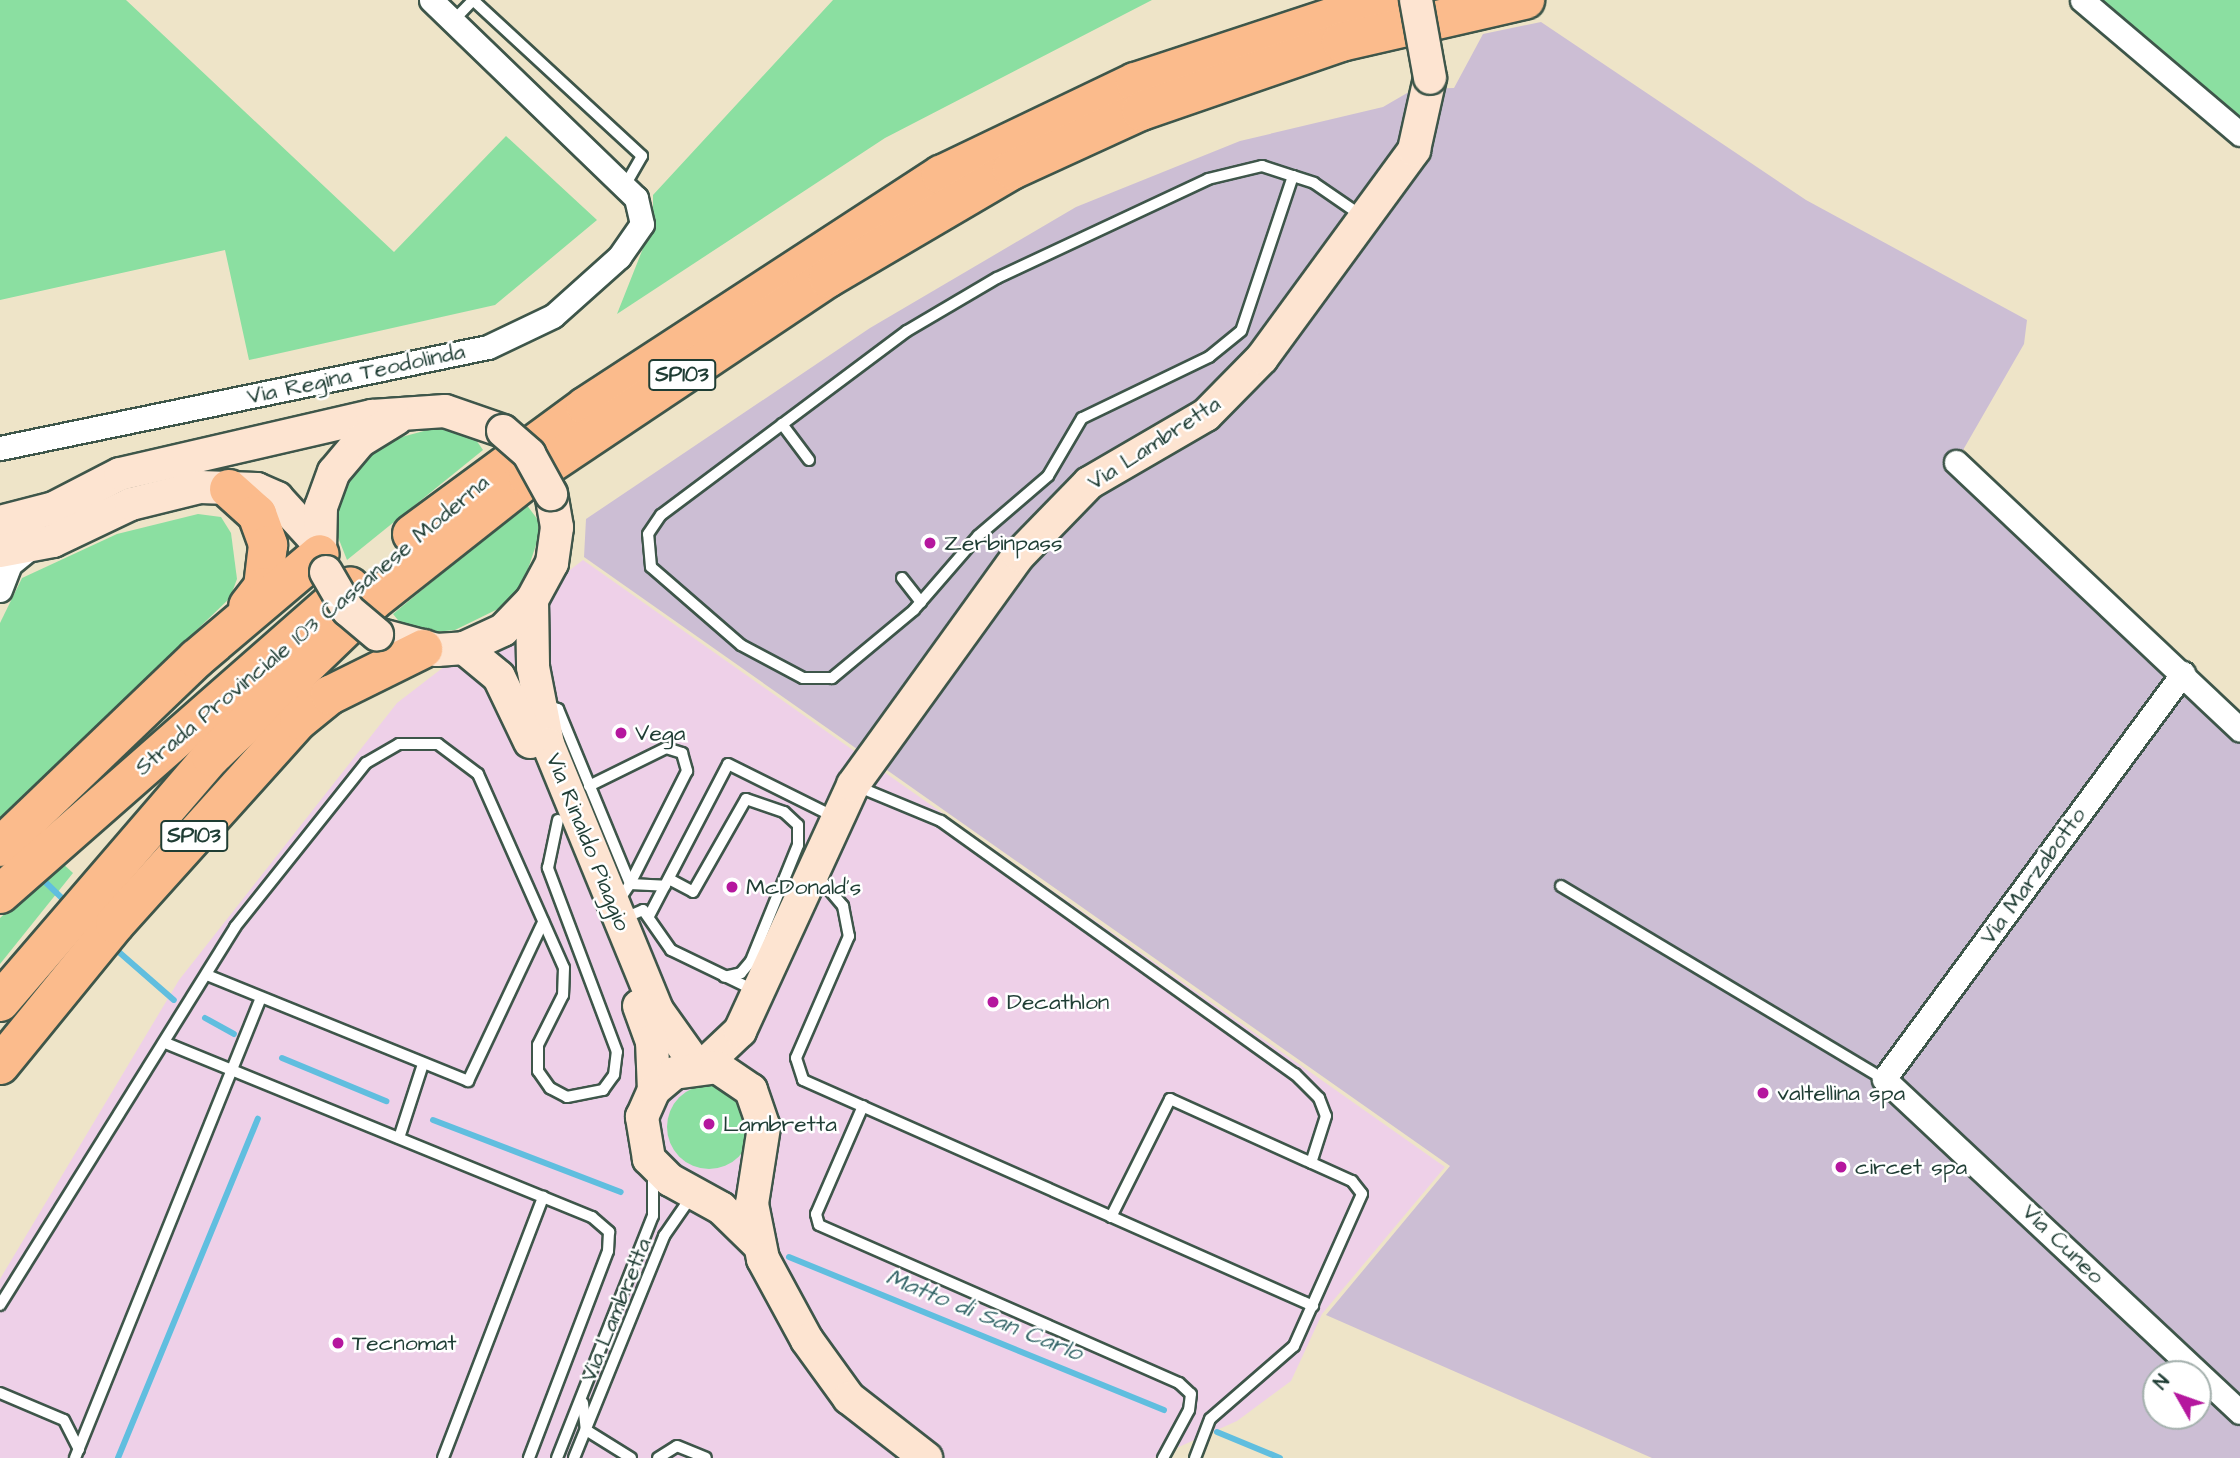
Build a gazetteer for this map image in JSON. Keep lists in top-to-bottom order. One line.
{"streets":{"highway":["SP103","Strada Provinciale 103 Cassanese Moderna"],"street":["Via Regina Teodolinda","Via Lambretta","Via Rinaldo Piaggio","Via Marzabotto","Via Cuneo"]},"crossings":[["SP103","Via Rinaldo Piaggio"],["Via Lambretta","Via Rinaldo Piaggio"],["Via Marzabotto","Via Cuneo"]],"water":["Matto di San Carlo"],"places":["Zerbinpass","Vega","McDonald's","Decathlon","valtellina spa","Lambretta","circet spa","Tecnomat"],"north":"top left"}
